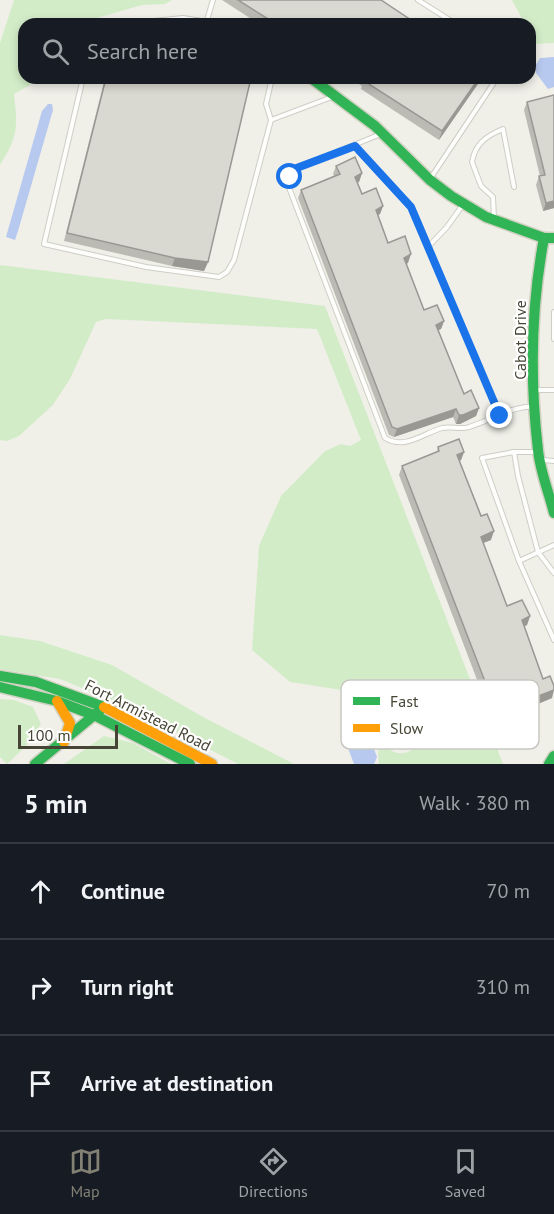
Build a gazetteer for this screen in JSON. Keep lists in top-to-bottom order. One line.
{"streets":{"main road":["Cabot Drive","Fort Armistead Road"]},"legend":["Fast","Slow"],"scale_bar":"100 m","page":{"search":"Search here","scale":"100 m","heading":["5 min","Walk · 380 m"],"list":[["Continue","70 m"],["Turn right","310 m"],"Arrive at destination"],"nav":["Map","Directions","Saved"]}}
